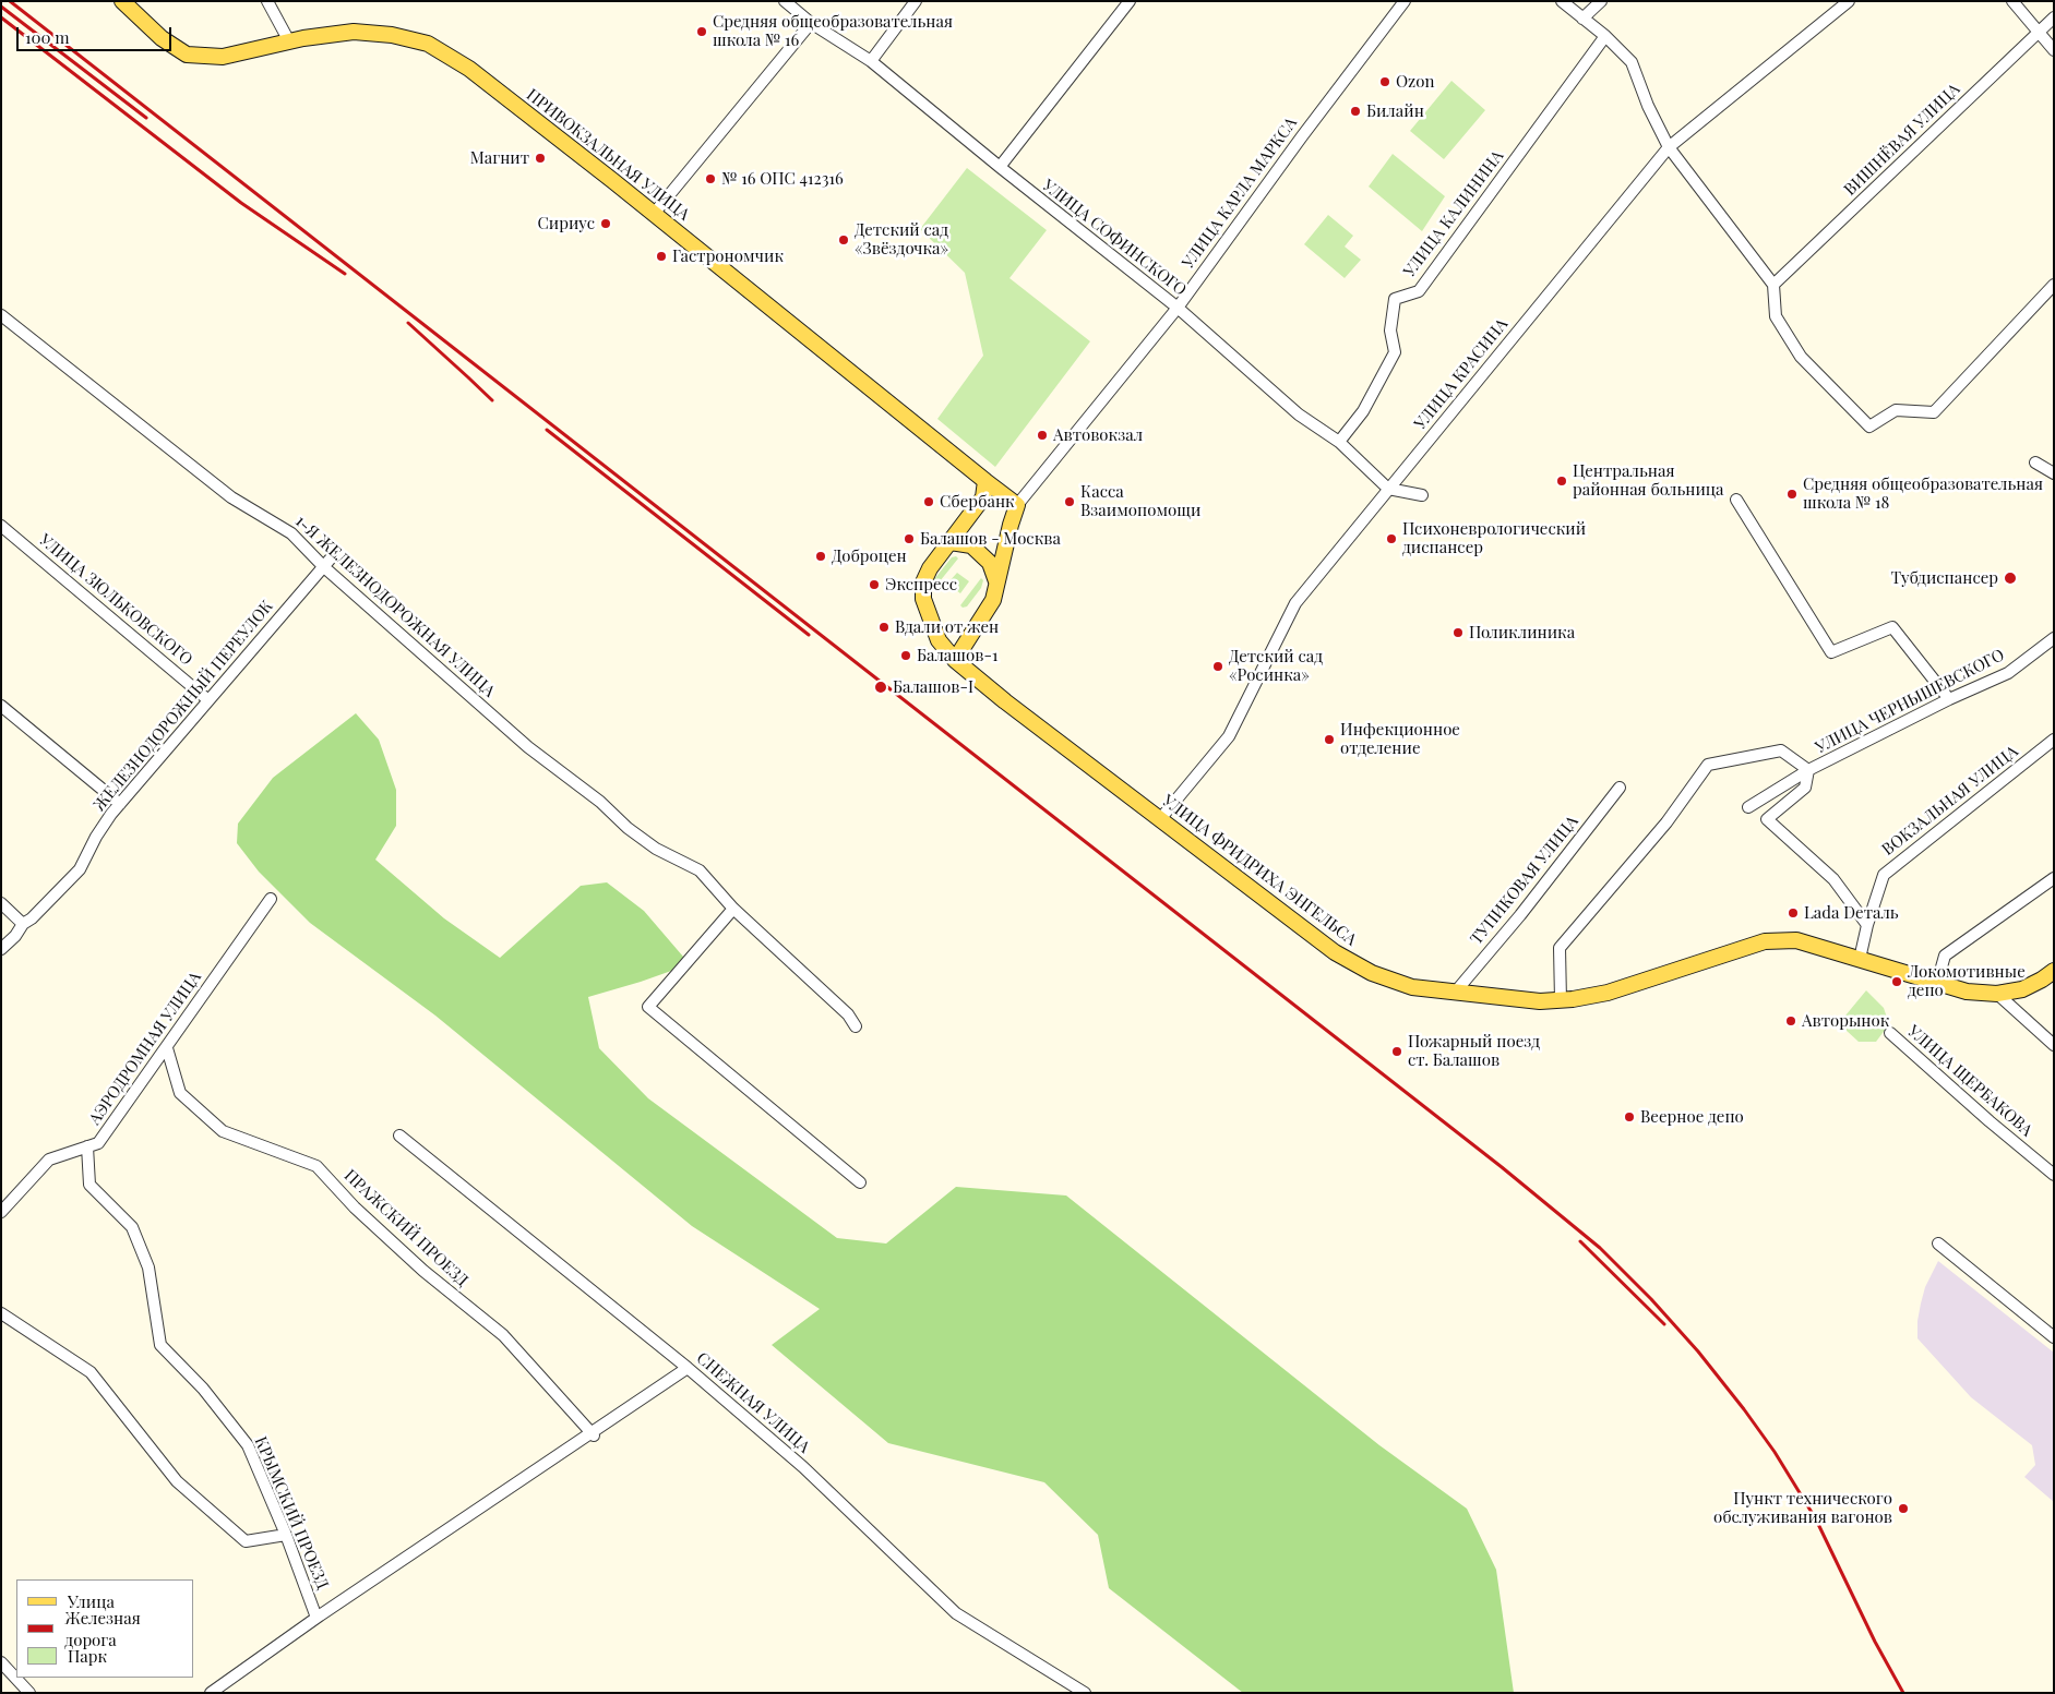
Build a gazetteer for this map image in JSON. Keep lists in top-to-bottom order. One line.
{"streets":{"main road":["ПРИВОКЗАЛЬНАЯ УЛИЦА","УЛИЦА ФРИДРИХА ЭНГЕЛЬСА"],"street":["ВИШНЁВАЯ УЛИЦА","УЛИЦА КАРЛА МАРКСА","УЛИЦА КАЛИНИНА","УЛИЦА СОФИНСКОГО","УЛИЦА КРАСИНА","УЛИЦА ЗЮЛЬКОВСКОГО","1-Я ЖЕЛЕЗНОДОРОЖНАЯ УЛИЦА","УЛИЦА ЧЕРНЫШЕВСКОГО","ЖЕЛЕЗНОДОРОЖНЫЙ ПЕРЕУЛОК","ВОКЗАЛЬНАЯ УЛИЦА","ТУПИКОВАЯ УЛИЦА","АЭРОДРОМНАЯ УЛИЦА","УЛИЦА ЩЕРБАКОВА","ПРАЖСКИЙ ПРОЕЗД","СНЕЖНАЯ УЛИЦА","КРЫМСКИЙ ПРОЕЗД"]},"crossings":[["ПРИВОКЗАЛЬНАЯ УЛИЦА","УЛИЦА КАРЛА МАРКСА"],["ПРИВОКЗАЛЬНАЯ УЛИЦА","УЛИЦА ФРИДРИХА ЭНГЕЛЬСА"],["УЛИЦА КАРЛА МАРКСА","УЛИЦА СОФИНСКОГО"],["УЛИЦА КАЛИНИНА","УЛИЦА СОФИНСКОГО"],["УЛИЦА СОФИНСКОГО","УЛИЦА КРАСИНА"],["УЛИЦА КРАСИНА","УЛИЦА ФРИДРИХА ЭНГЕЛЬСА"],["УЛИЦА ЗЮЛЬКОВСКОГО","ЖЕЛЕЗНОДОРОЖНЫЙ ПЕРЕУЛОК"],["1-Я ЖЕЛЕЗНОДОРОЖНАЯ УЛИЦА","ЖЕЛЕЗНОДОРОЖНЫЙ ПЕРЕУЛОК"],["УЛИЦА ЧЕРНЫШЕВСКОГО","УЛИЦА ФРИДРИХА ЭНГЕЛЬСА"],["ВОКЗАЛЬНАЯ УЛИЦА","УЛИЦА ФРИДРИХА ЭНГЕЛЬСА"],["УЛИЦА ФРИДРИХА ЭНГЕЛЬСА","ТУПИКОВАЯ УЛИЦА"],["АЭРОДРОМНАЯ УЛИЦА","ПРАЖСКИЙ ПРОЕЗД"],["АЭРОДРОМНАЯ УЛИЦА","КРЫМСКИЙ ПРОЕЗД"]],"places":["Средняя общеобразовательная школа № 16","Ozon","Билайн","Магнит","№ 16 ОПС 412316","Сириус","Детский сад «Звёздочка»","Гастрономчик","Автовокзал","Центральная районная больница","Средняя общеобразовательная школа № 18","Сбербанк","Касса Взаимопомощи","Балашов - Москва","Психоневрологический диспансер","Доброцен","Тубдиспансер","Экспресс","Вдали от жен","Поликлиника","Балашов-1","Детский сад «Росинка»","Балашов-I","Инфекционное отделение","Lada Dеталь","Локомотивные депо","Авторынок","Пожарный поезд ст. Балашов","Веерное депо","Пункт технического обслуживания вагонов"],"legend":["Улица","Железная дорога","Парк"],"scale_bar":"100 m"}
